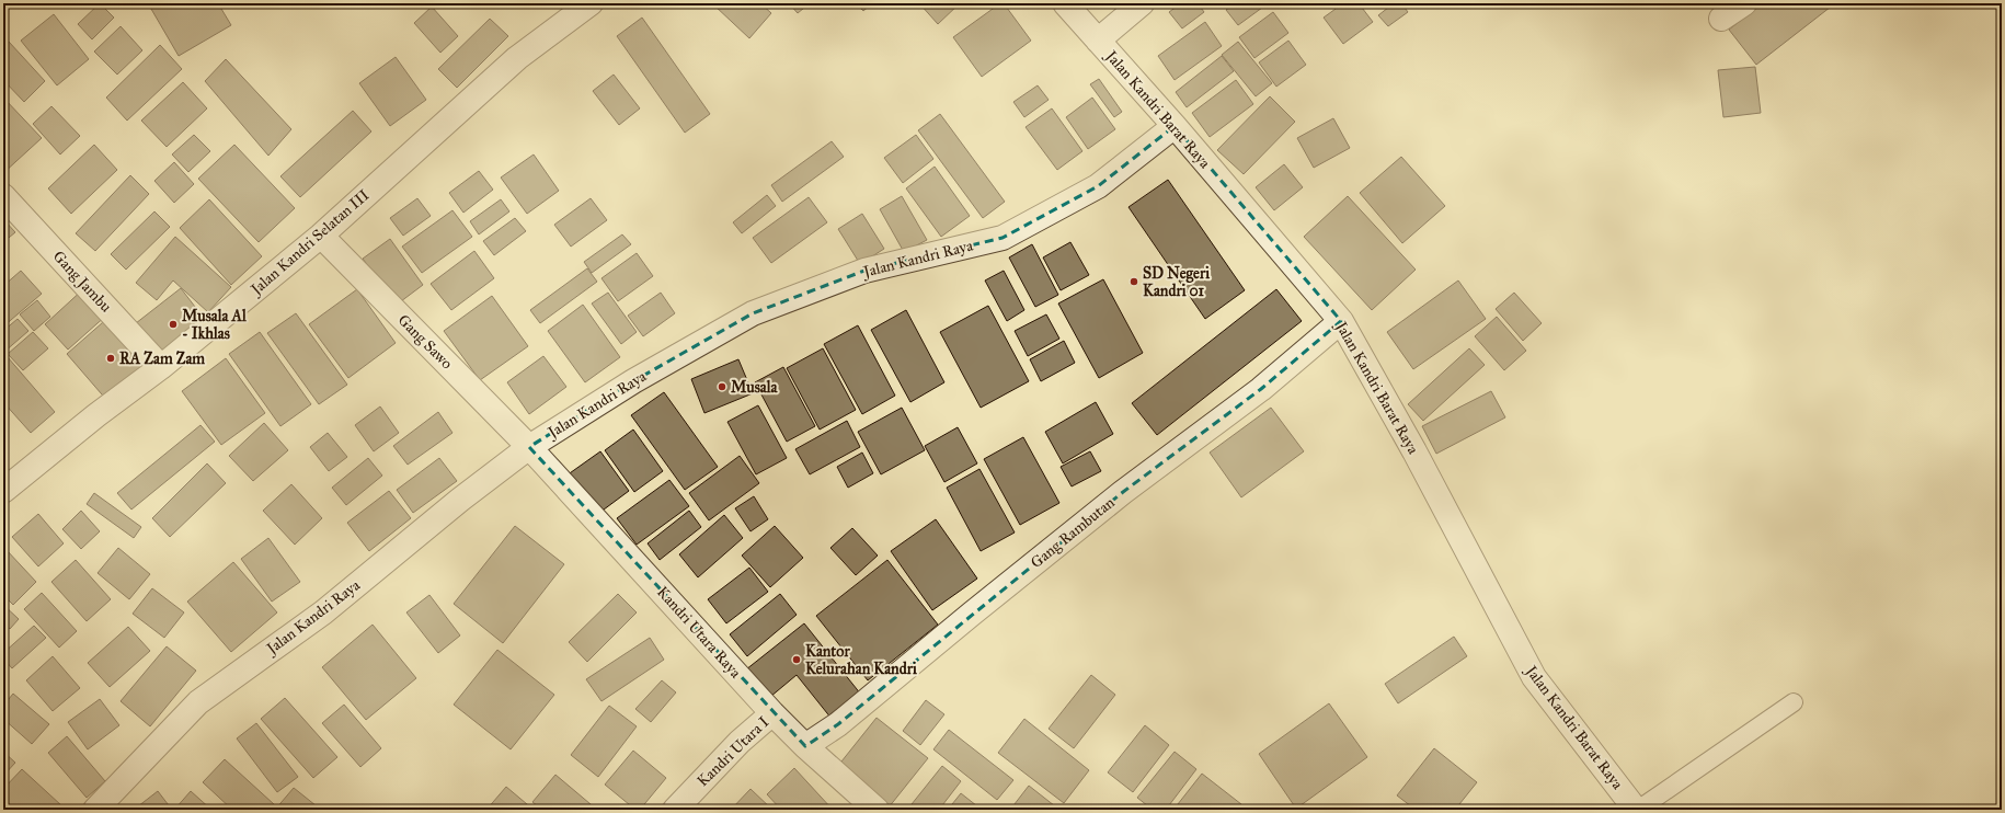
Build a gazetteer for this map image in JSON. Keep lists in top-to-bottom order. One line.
{"streets":{"street":["Jalan Kandri Barat Raya","Jalan Kandri Selatan III","Jalan Kandri Raya","Gang Jambu","Gang Sawo","Gang Rambutan","Kandri Utara Raya","Kandri Utara I"]},"crossings":[["Jalan Kandri Barat Raya","Jalan Kandri Raya"],["Jalan Kandri Barat Raya","Gang Rambutan"],["Jalan Kandri Selatan III","Gang Jambu"],["Jalan Kandri Selatan III","Gang Sawo"],["Jalan Kandri Raya","Gang Sawo"],["Jalan Kandri Raya","Kandri Utara Raya"],["Gang Sawo","Kandri Utara Raya"],["Gang Rambutan","Kandri Utara Raya"],["Kandri Utara Raya","Kandri Utara I"]],"places":["SD Negeri Kandri 01","Musala Al - Ikhlas","RA Zam Zam","Musala","Kantor Kelurahan Kandri"]}
